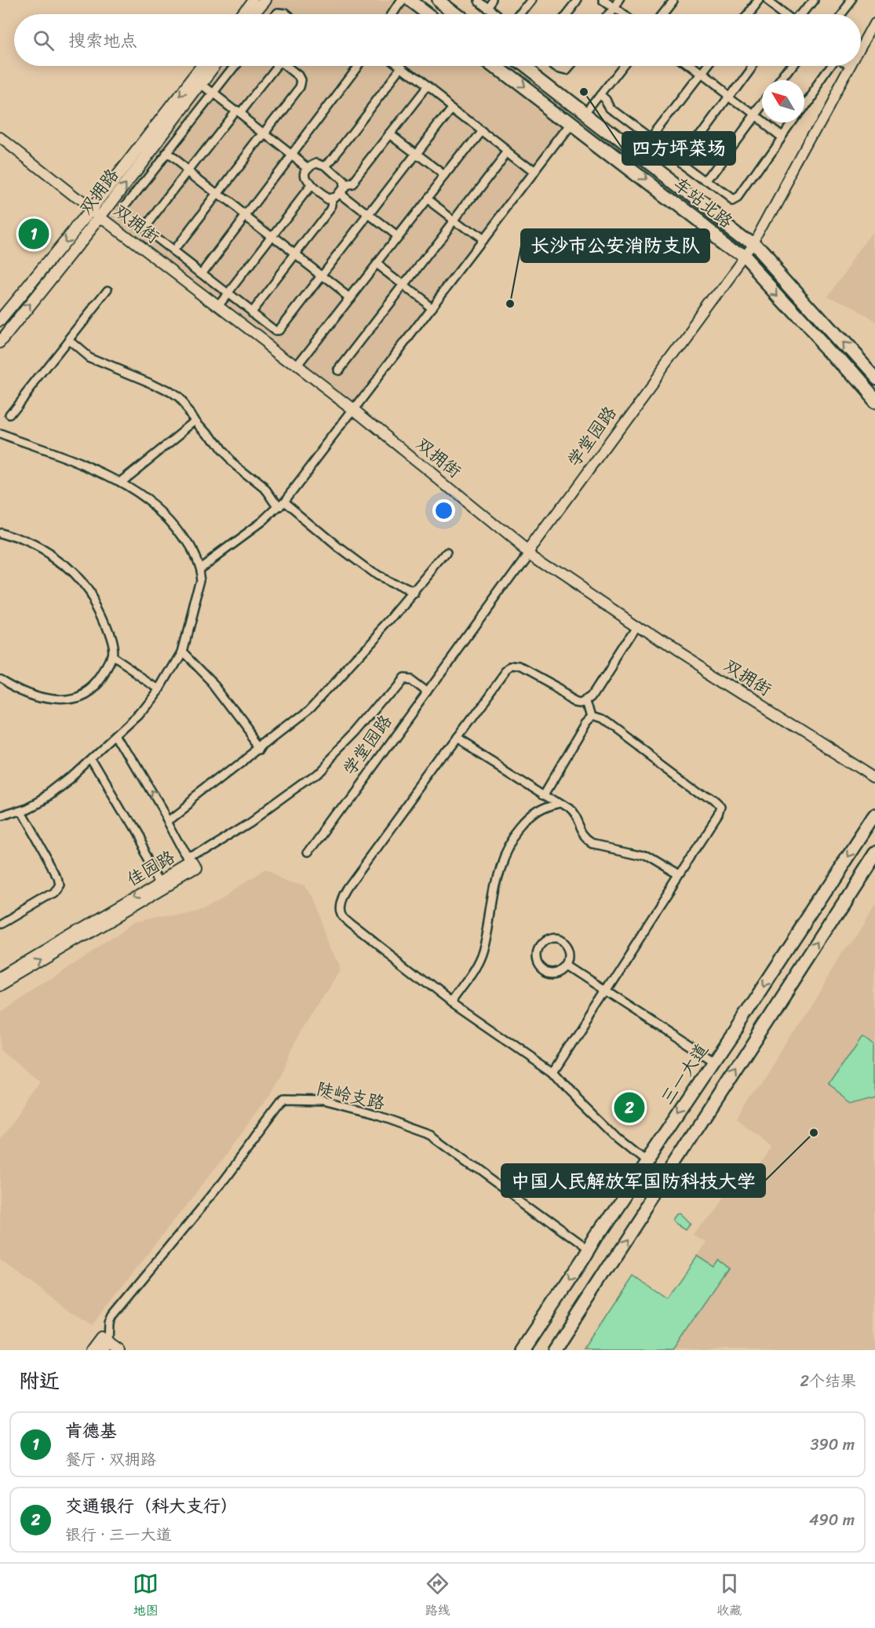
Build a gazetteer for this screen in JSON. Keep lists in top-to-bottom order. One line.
{"streets":{"main road":["双拥路","车站北路","三一大道"],"street":["双拥街","学堂园路","佳园路","陡岭支路"]},"crossings":[["双拥路","双拥街"],["车站北路","学堂园路"],["双拥街","学堂园路"],["三一大道","陡岭支路"]],"places":["四方坪菜场","长沙市公安消防支队","中国人民解放军国防科技大学"],"north":"top left","page":{"search":"搜索地点","pins":["1","2"],"heading":["附近","2个结果"],"list":[{"mark":"1","name":"肯德基","note":"餐厅 · 双拥路","value":"390 m"},{"mark":"2","name":"交通银行（科大支行）","note":"银行 · 三一大道","value":"490 m"}],"nav":["地图","路线","收藏"]}}
